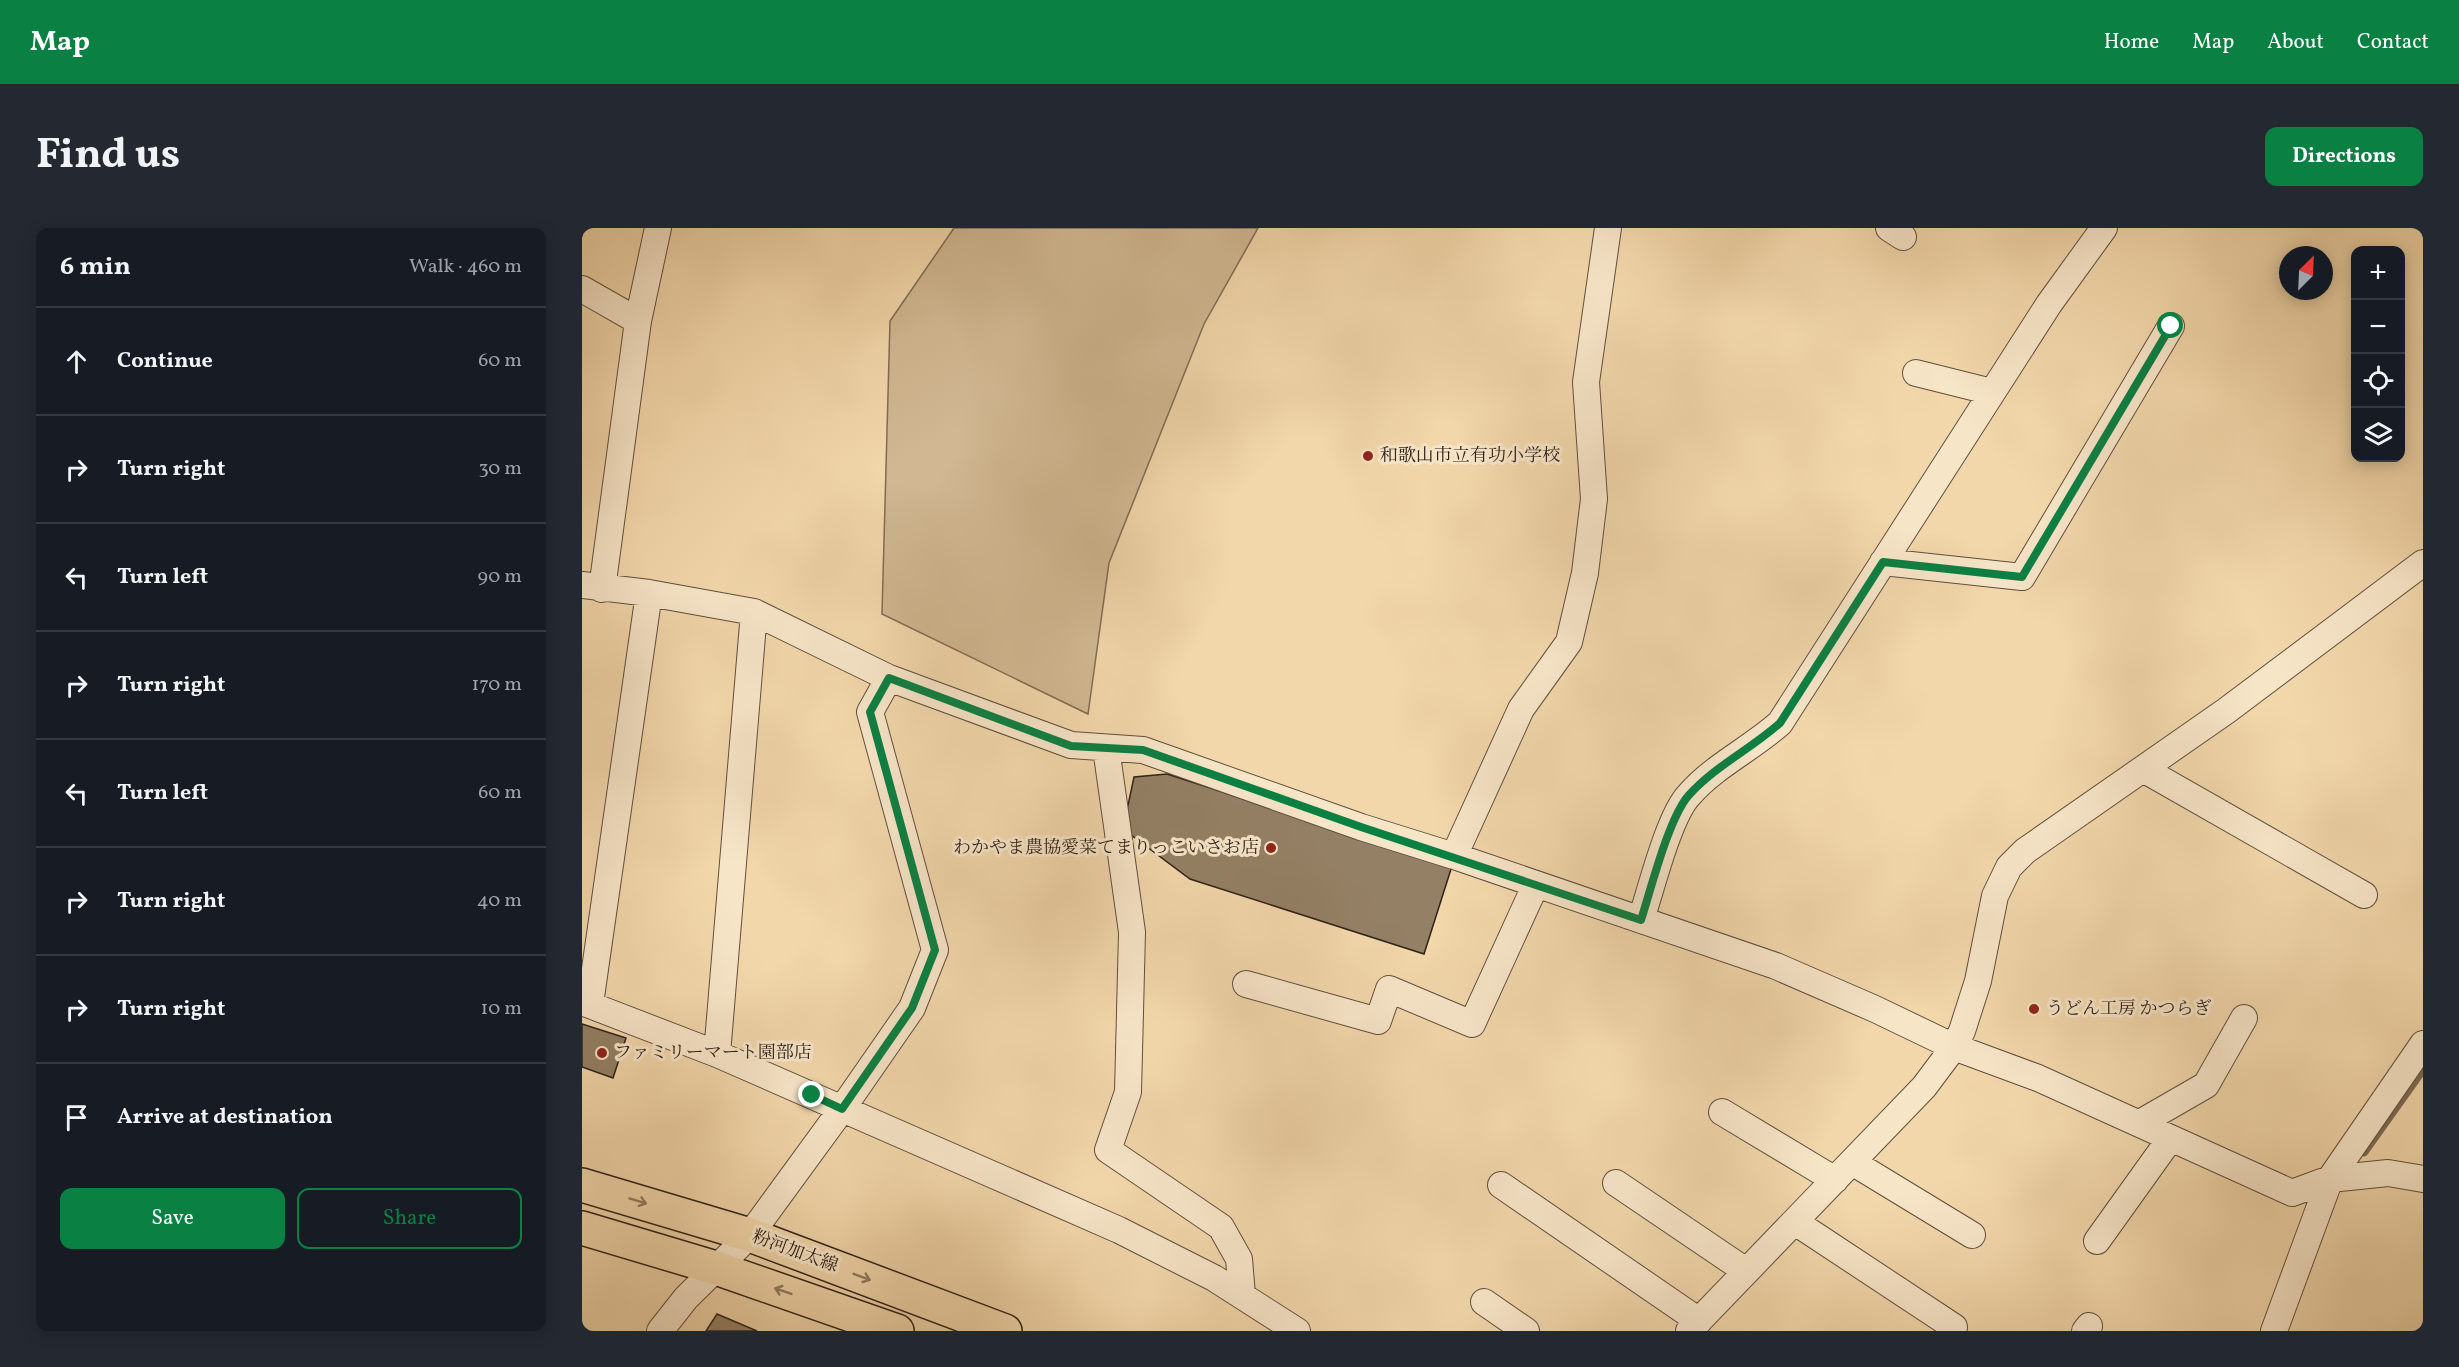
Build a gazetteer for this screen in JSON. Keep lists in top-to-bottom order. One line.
{"streets":{"main road":["粉河加太線"]},"places":["和歌山市立有功小学校","わかやま農協愛菜てまりっこいさお店","うどん工房 かつらぎ","ファミリーマート園部店"],"north":"top right","page":{"header":"Map","nav":["Home","Map","About","Contact"],"title":"Find us","buttons":["Directions",["Save","Share"]],"heading":["6 min","Walk · 460 m"],"map_buttons":["+","−"],"list":[["Continue","60 m"],["Turn right","30 m"],["Turn left","90 m"],["Turn right","170 m"],["Turn left","60 m"],["Turn right","40 m"],["Turn right","10 m"],"Arrive at destination"]}}
